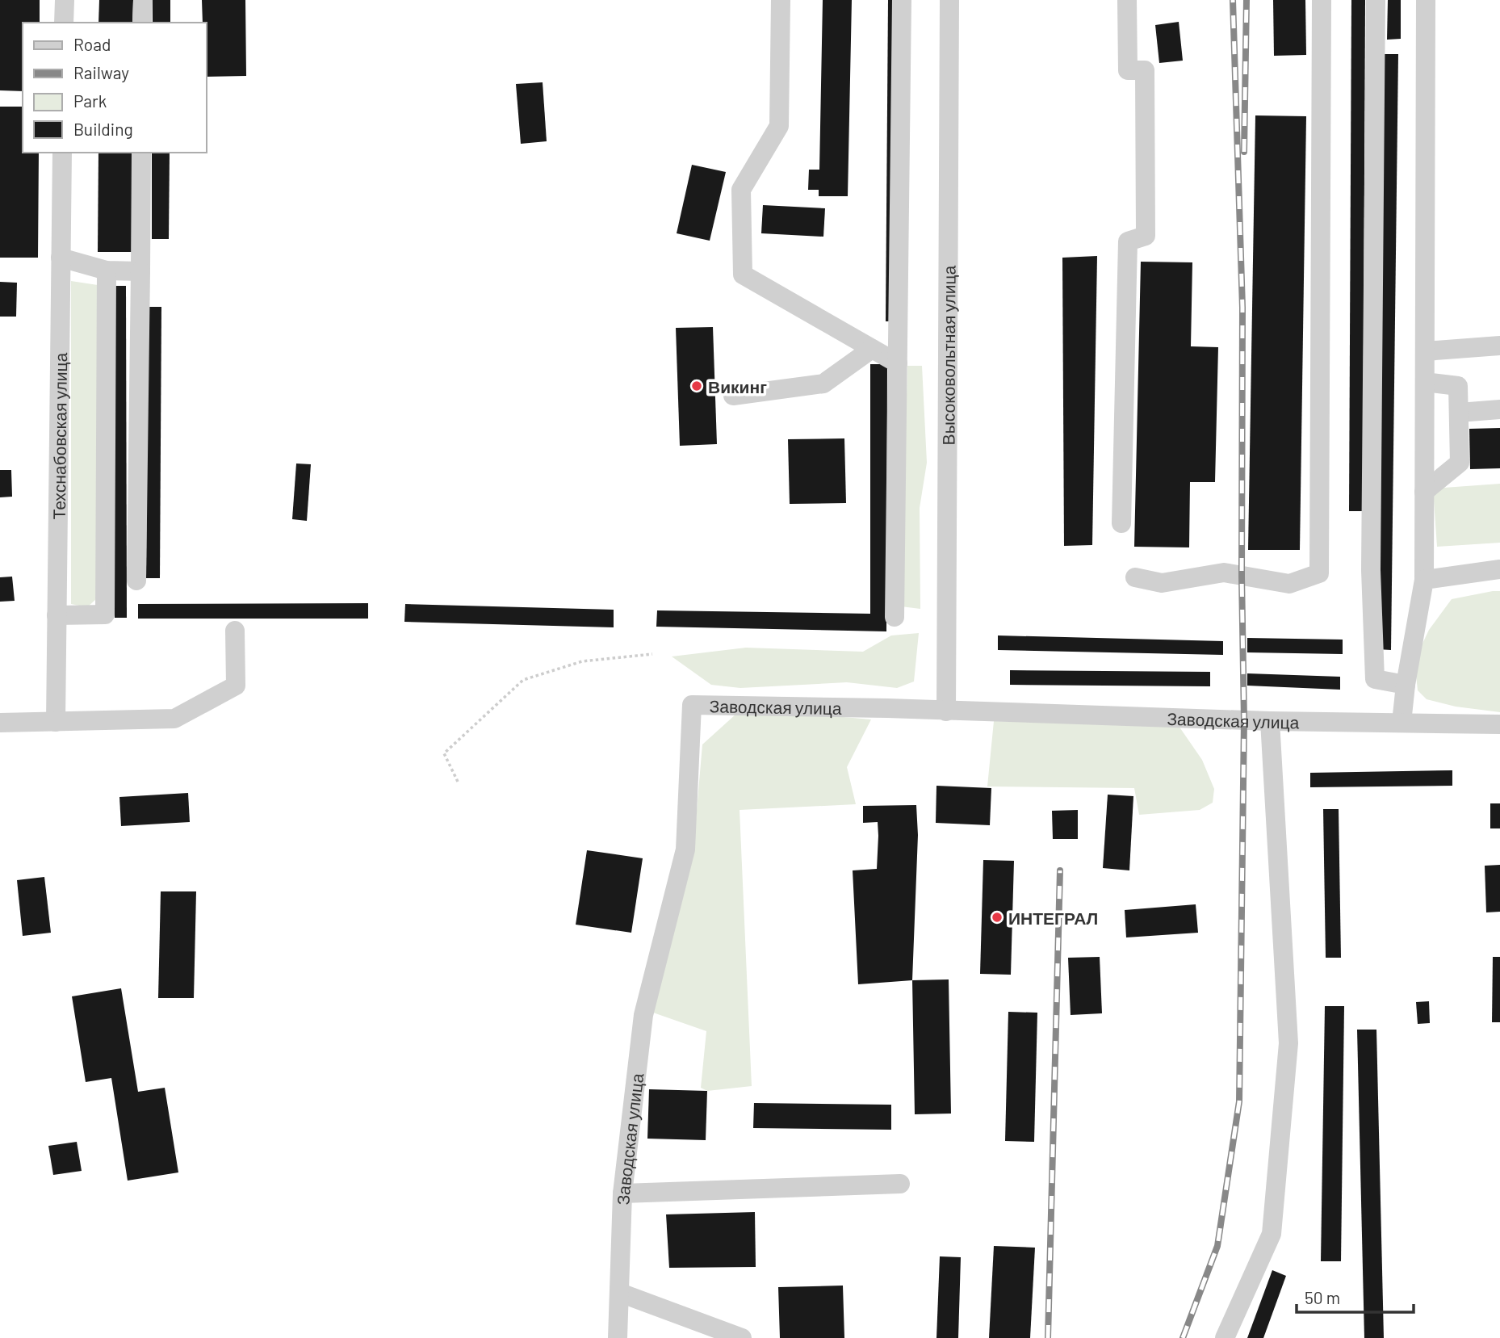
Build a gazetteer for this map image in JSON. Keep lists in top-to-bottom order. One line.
{"streets":{"street":["Высоковольтная улица","Техснабовская улица","Заводская улица"]},"crossings":[["Высоковольтная улица","Заводская улица"]],"places":["Викинг","ИНТЕГРАЛ"],"legend":["Road","Railway","Park","Building"],"scale_bar":"50 m"}
